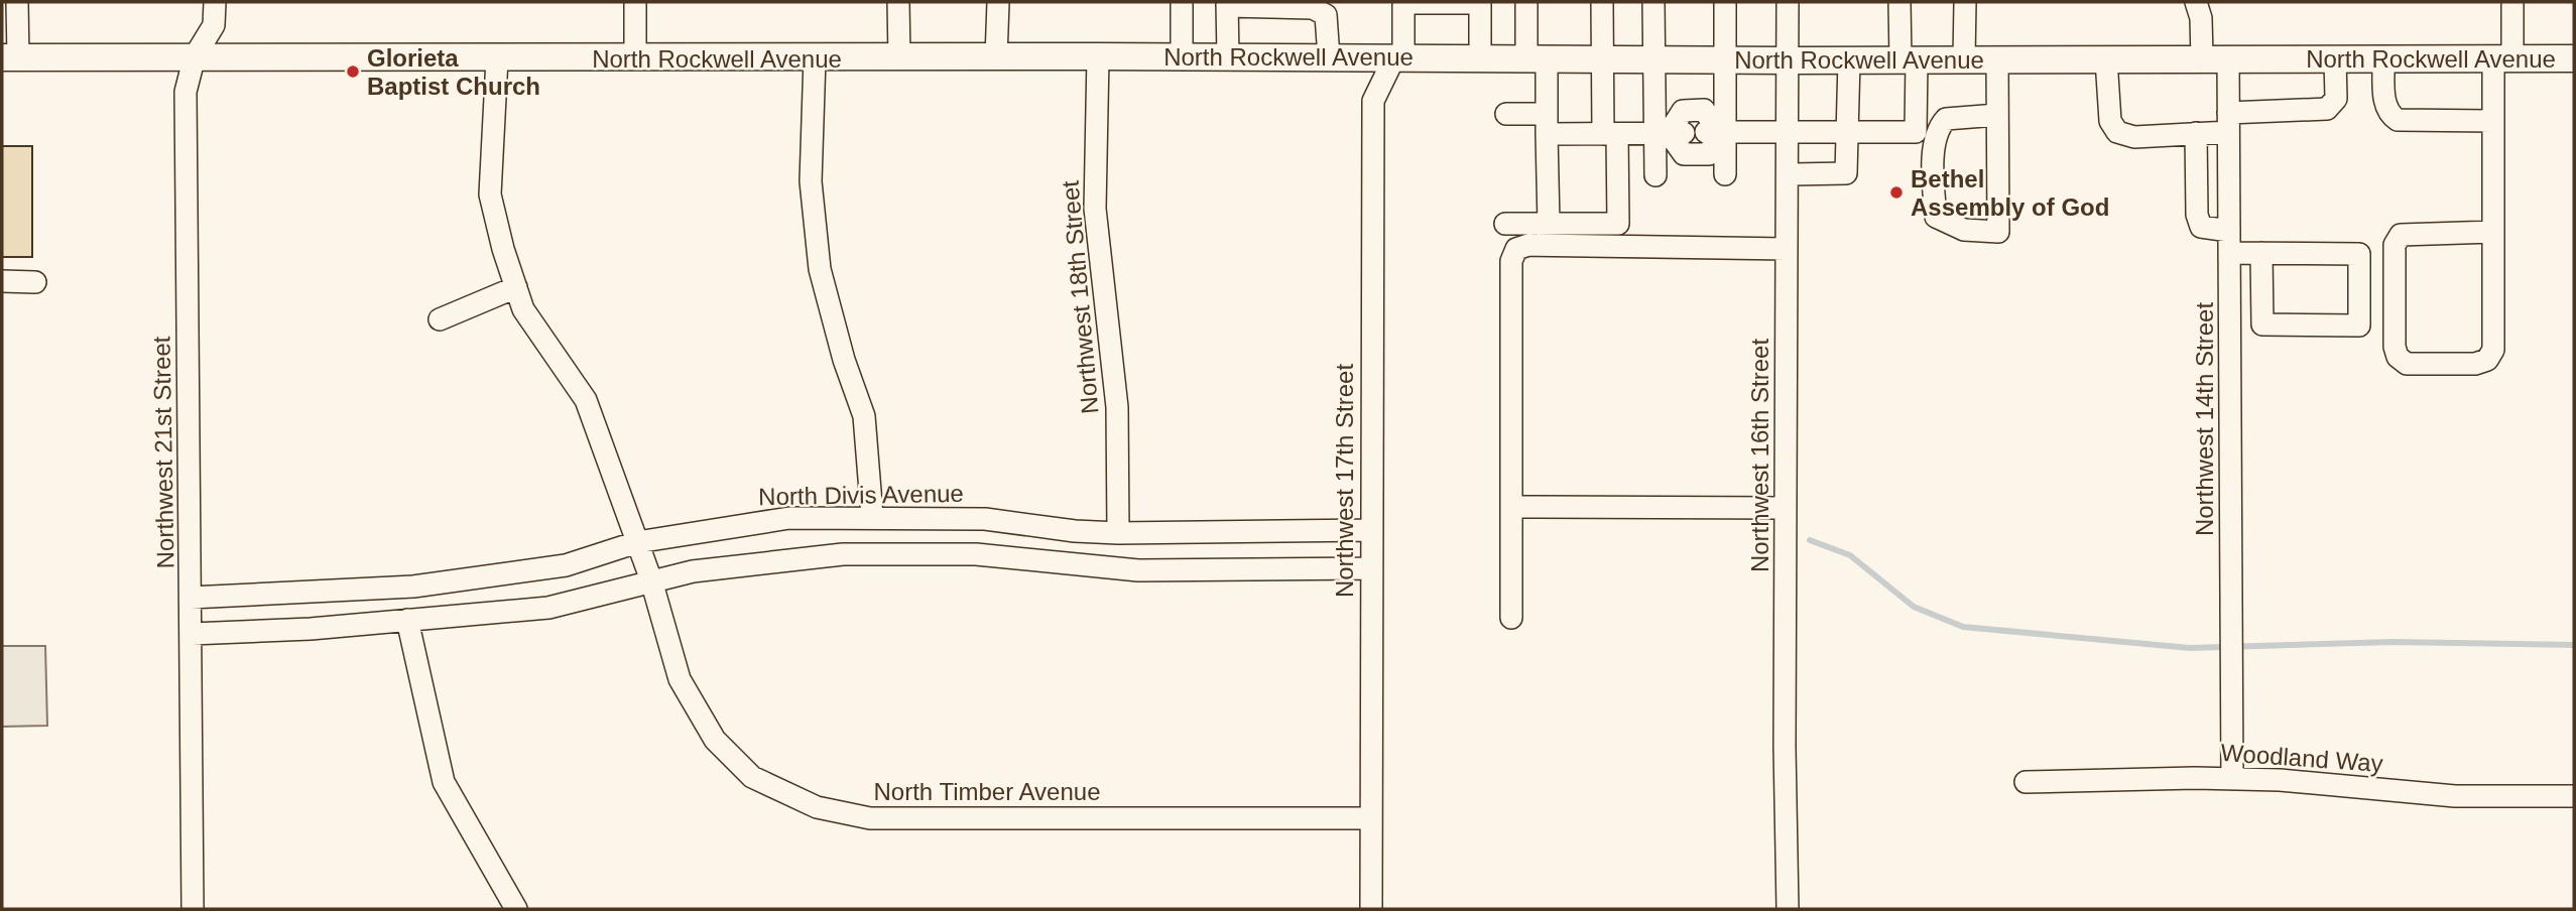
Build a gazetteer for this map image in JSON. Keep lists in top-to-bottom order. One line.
{"streets":{"main road":["North Rockwell Avenue"],"street":["Northwest 18th Street","Northwest 14th Street","Northwest 21st Street","Northwest 16th Street","Northwest 17th Street","North Divis Avenue","Woodland Way","North Timber Avenue"]},"crossings":[["North Rockwell Avenue","Northwest 18th Street"],["North Rockwell Avenue","Northwest 14th Street"],["North Rockwell Avenue","Northwest 21st Street"],["North Rockwell Avenue","Northwest 16th Street"],["North Rockwell Avenue","Northwest 17th Street"],["North Rockwell Avenue","North Timber Avenue"],["Northwest 18th Street","North Divis Avenue"],["Northwest 14th Street","Woodland Way"],["Northwest 21st Street","North Divis Avenue"],["Northwest 17th Street","North Divis Avenue"],["Northwest 17th Street","North Timber Avenue"],["North Divis Avenue","North Timber Avenue"]],"places":["Glorieta Baptist Church","Bethel Assembly of God"]}
